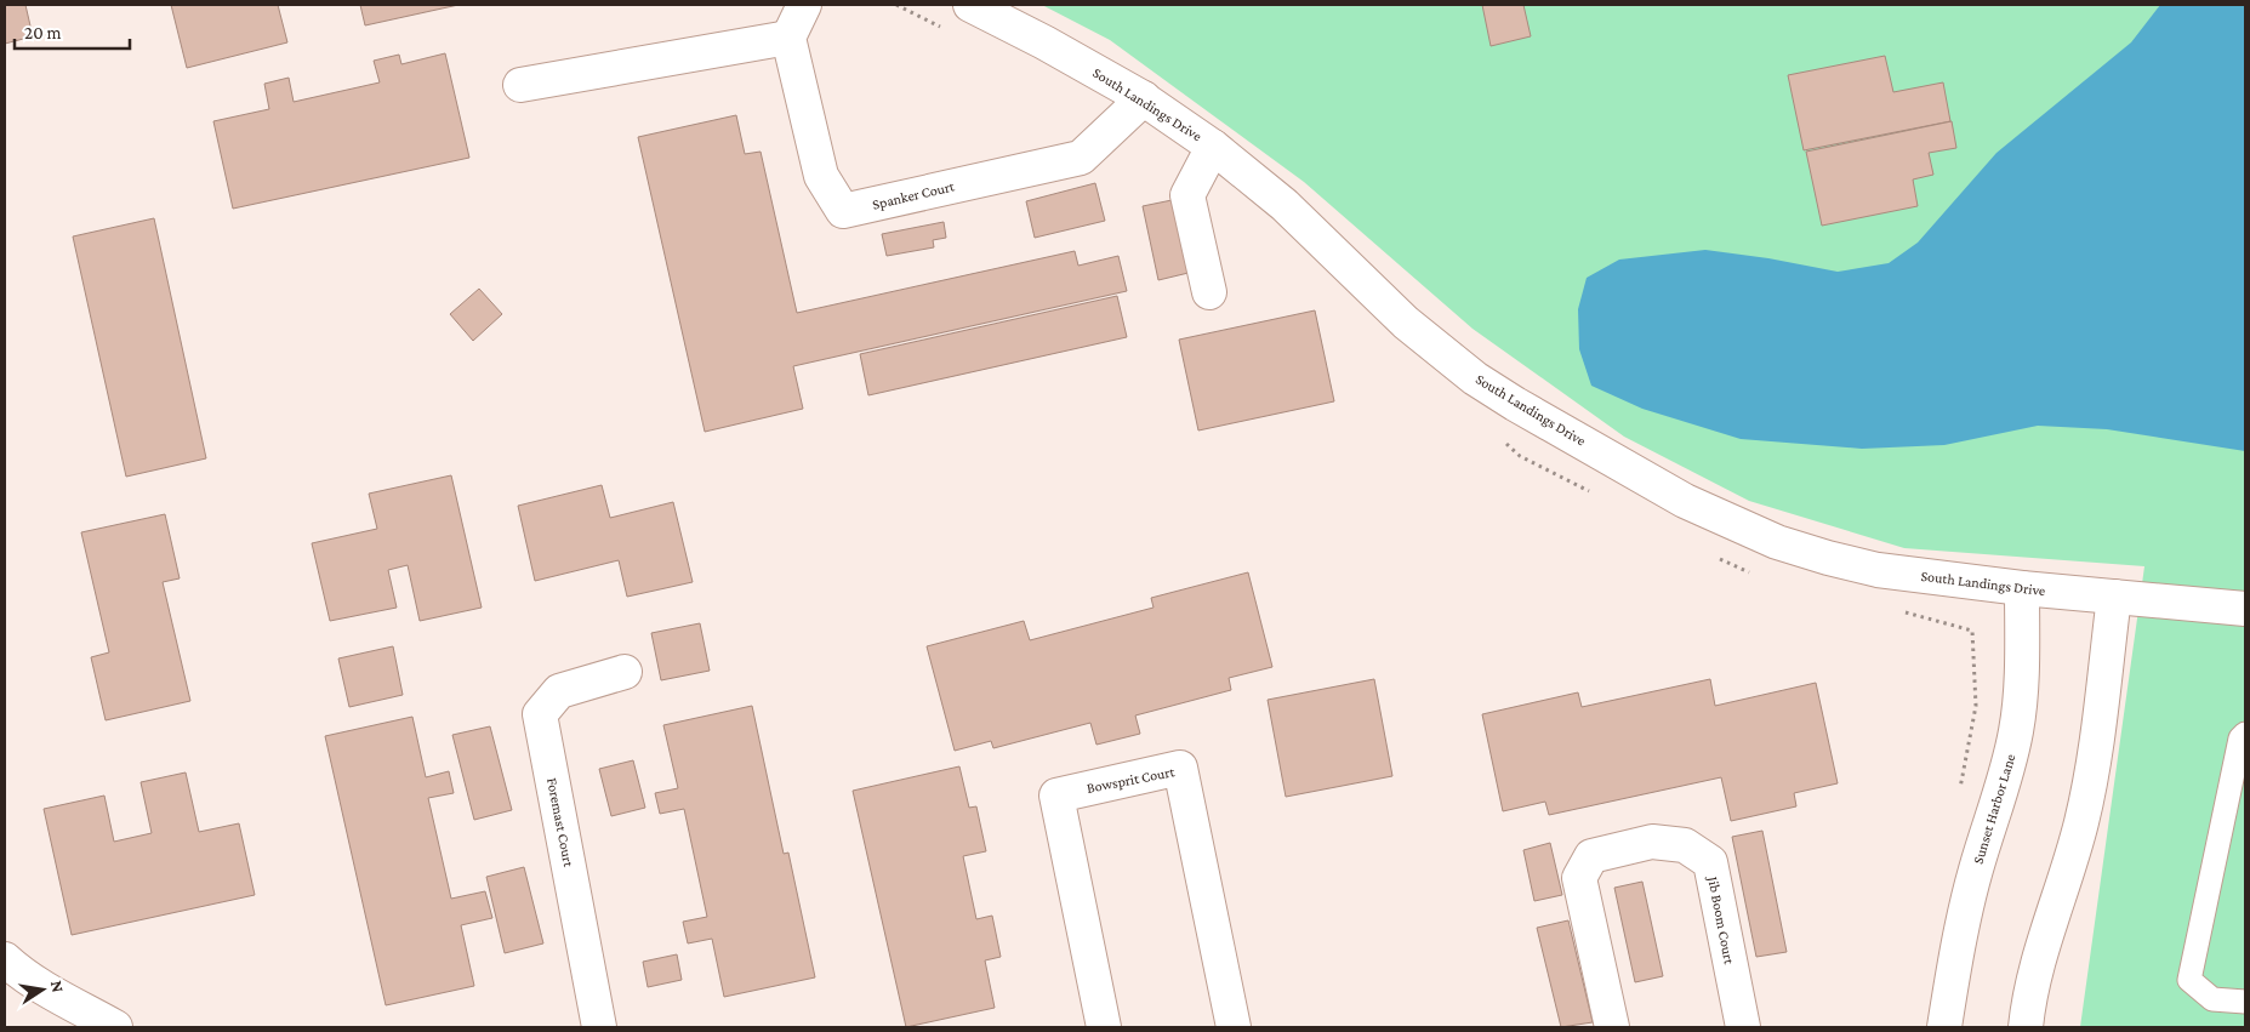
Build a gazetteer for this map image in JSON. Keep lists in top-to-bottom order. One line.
{"streets":{"street":["South Landings Drive","Spanker Court","Bowsprit Court","Sunset Harbor Lane","Foremast Court","Jib Boom Court"]},"crossings":[["South Landings Drive","Spanker Court"],["South Landings Drive","Sunset Harbor Lane"]],"scale_bar":"20 m","north":"right"}
